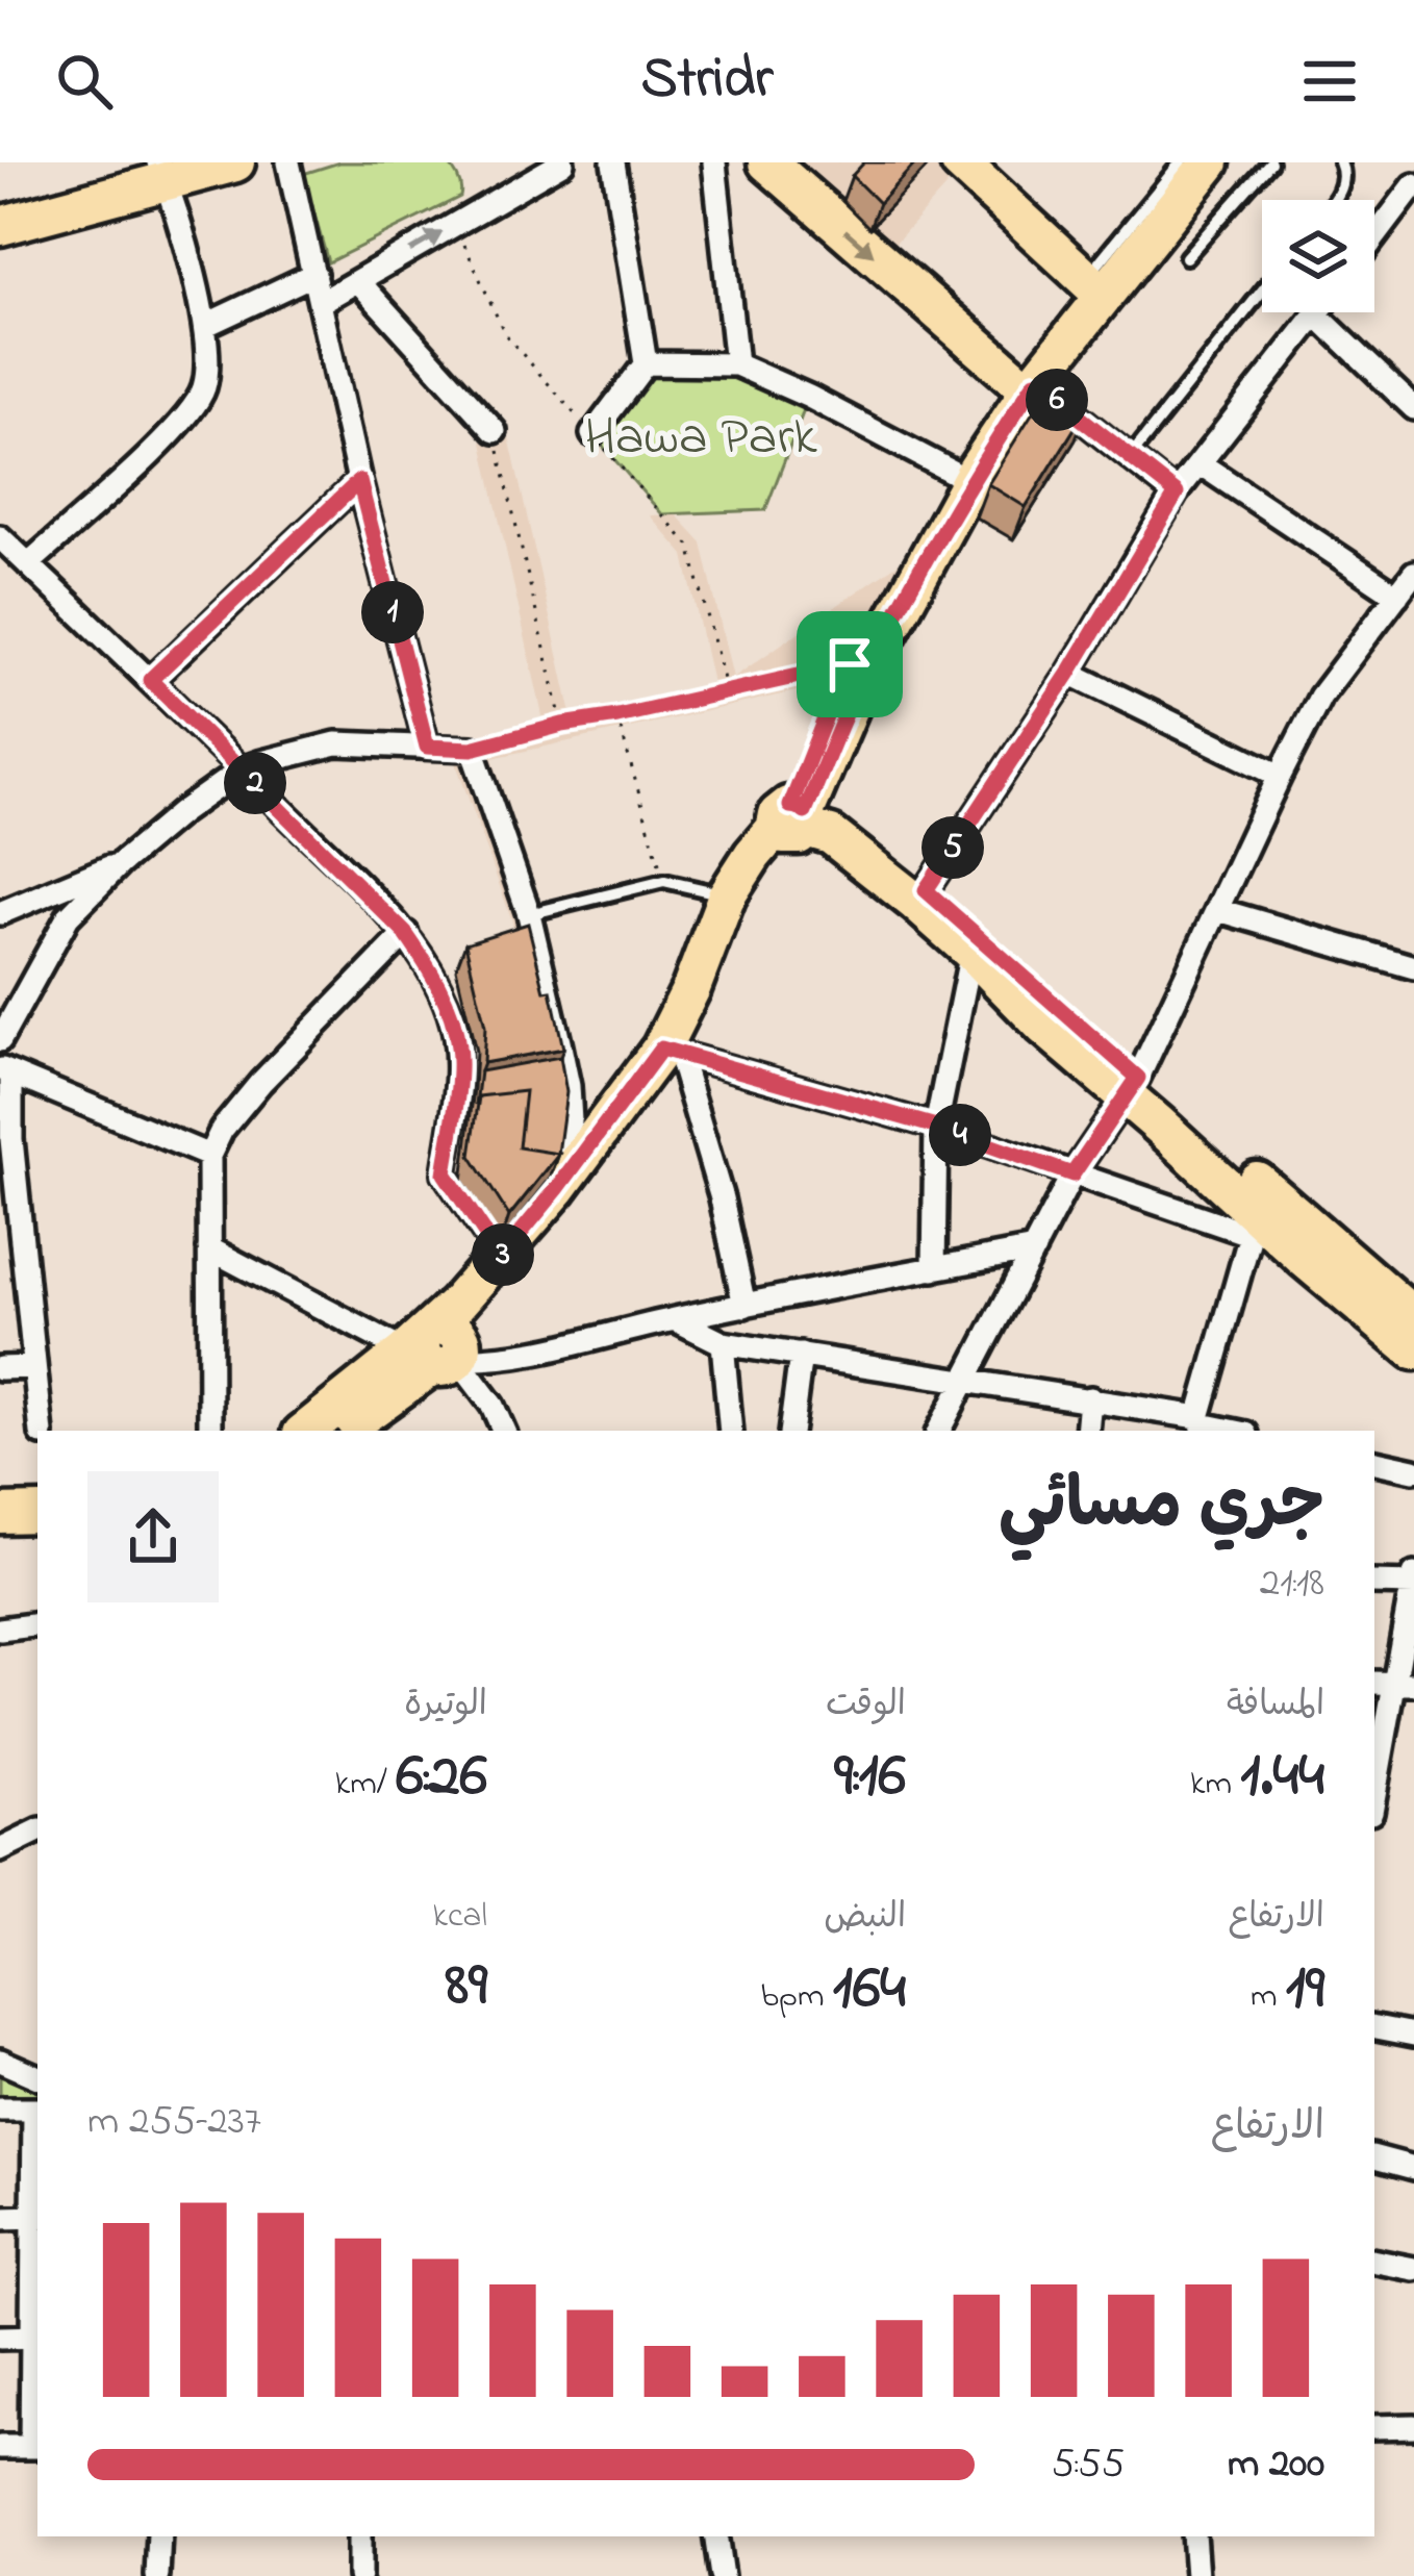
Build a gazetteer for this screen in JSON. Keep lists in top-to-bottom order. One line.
{"parks":["Hawa Park"],"page":{"header":"Stridr","pins":["6","1","2","5","4","3"],"heading":["جري مسائي","21:18"],"stats":[["المسافة","1.44 km"],["الوقت","9:16"],["الوتيرة","6:26 /km"],["الارتفاع","19 m"],["النبض","164 bpm"],["kcal","89"]],"chart":["الارتفاع","237–255 m"],"list":[{"name":"200 m","note":"5:55"}]}}
